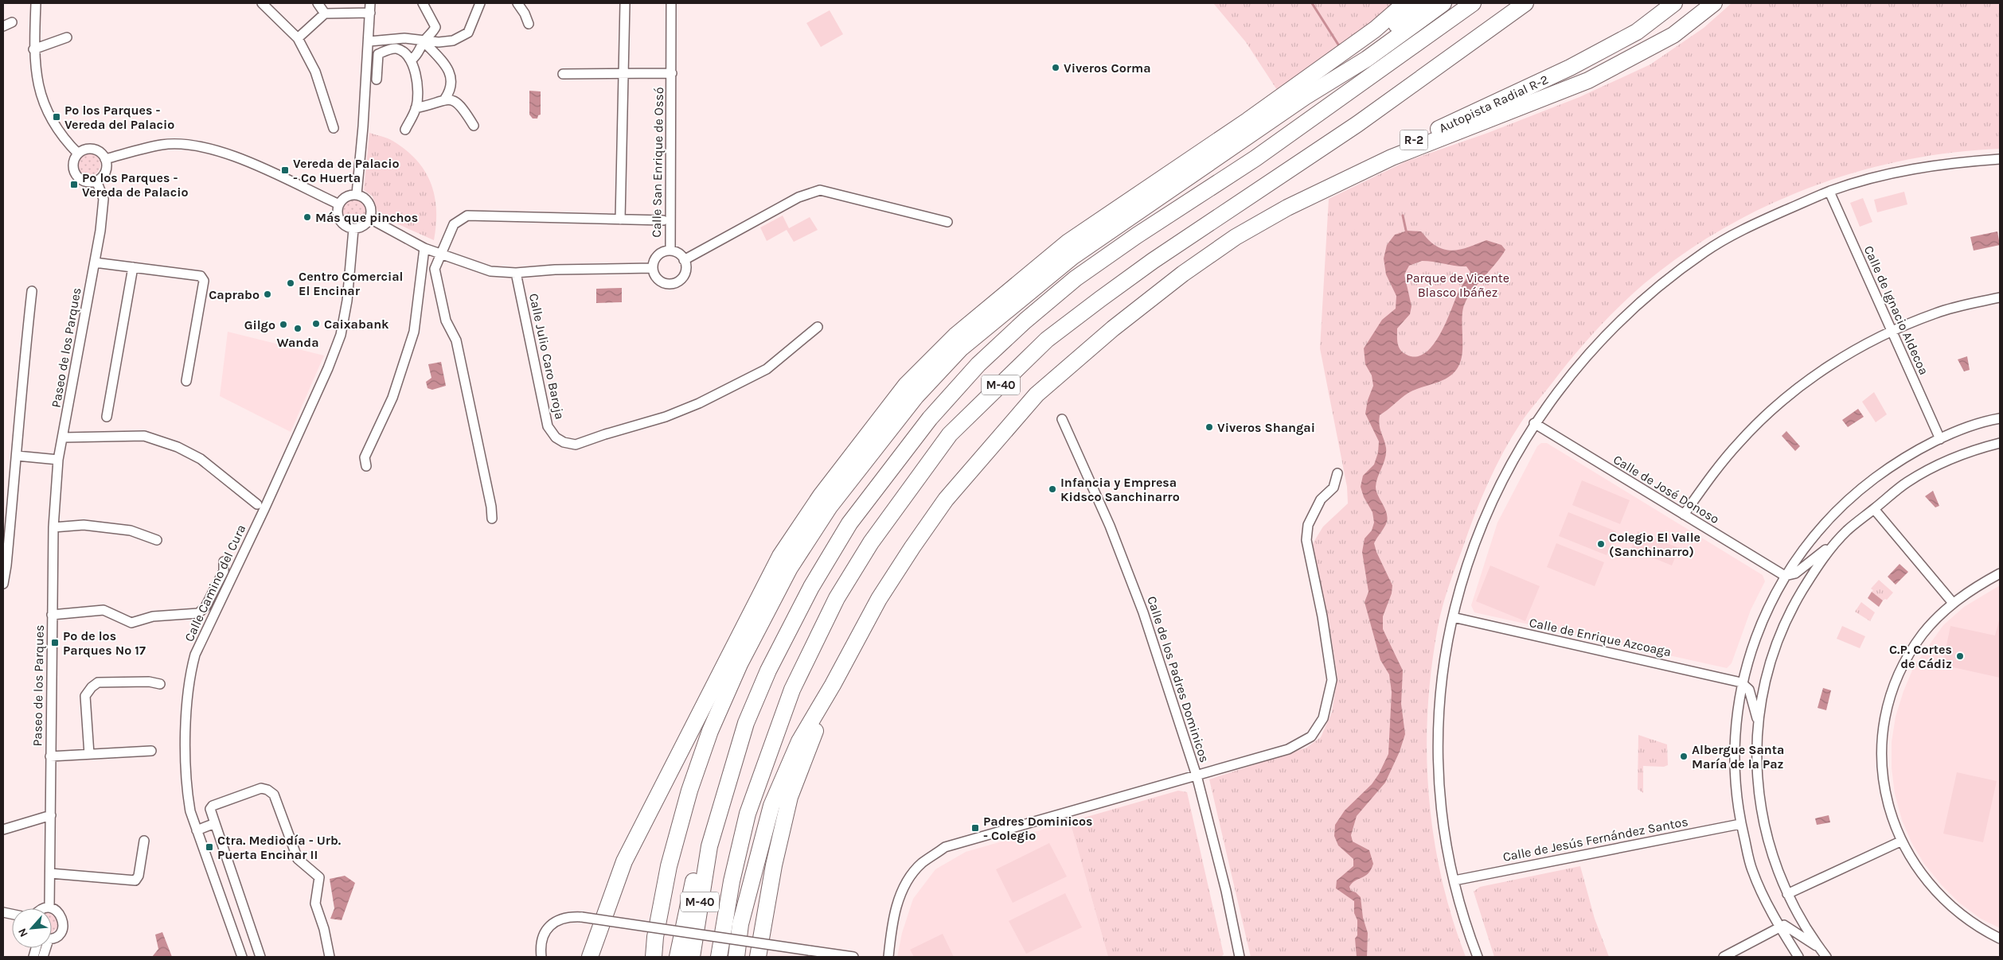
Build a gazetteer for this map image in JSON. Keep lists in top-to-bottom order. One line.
{"streets":{"highway":["Autopista Radial R-2","R-2","M-40"],"street":["Calle San Enrique de Ossó","Calle de Ignacio Aldecoa","Paseo de los Parques","Calle Julio Caro Baroja","Calle de José Donoso","Calle Camino del Cura","Calle de Enrique Azcoaga","Calle de los Padres Dominicos","Calle de Jesús Fernández Santos"]},"parks":["Parque de Vicente Blasco Ibáñez"],"places":{"other":["Viveros Corma","Más que pinchos","Centro Comercial El Encinar","Caprabo","Caixabank","Gilgo","Wanda","Viveros Shangai","Infancia y Empresa Kidsco Sanchinarro","Colegio El Valle (Sanchinarro)","C.P. Cortes de Cádiz","Albergue Santa María de la Paz"],"transit":["Pº los Parques - Vereda del Palacio","Vereda de Palacio - Cº Huerta","Pº los Parques - Vereda de Palacio","Pº de los Parques Nº 17","Padres Dominicos - Colegio","Ctra. Mediodía - Urb. Puerta Encinar II"]},"north":"bottom left"}
